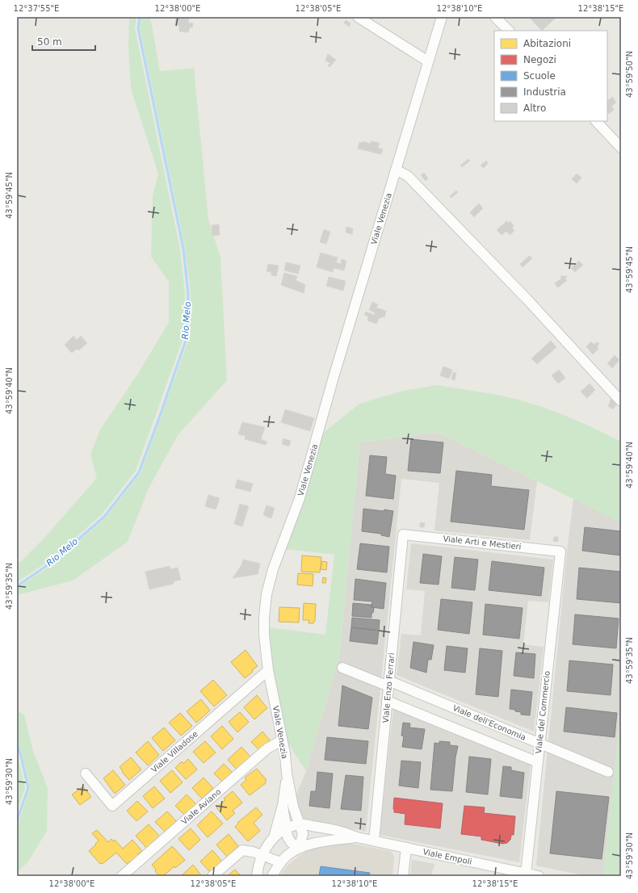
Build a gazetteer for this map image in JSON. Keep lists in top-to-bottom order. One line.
{"streets":{"street":["Viale Venezia","Viale Arti e Mestieri","Viale Enzo Ferrari","Viale del Commercio","Viale dell'Economia","Viale Villadose","Viale Aviano","Viale Empoli"]},"crossings":[["Viale Venezia","Viale Villadose"],["Viale Venezia","Viale Aviano"],["Viale Venezia","Viale Empoli"],["Viale Arti e Mestieri","Viale Enzo Ferrari"],["Viale Arti e Mestieri","Viale del Commercio"],["Viale Enzo Ferrari","Viale dell'Economia"],["Viale Enzo Ferrari","Viale Empoli"],["Viale del Commercio","Viale dell'Economia"],["Viale del Commercio","Viale Empoli"]],"water":["Rio Melo"],"legend":["Abitazioni","Negozi","Scuole","Industria","Altro"],"scale_bar":"50 m","coordinates":["12°37'55\"E","12°38'00\"E","12°38'05\"E","12°38'10\"E","12°38'15\"E","43°59'50\"N","43°59'45\"N","43°59'40\"N","43°59'35\"N","43°59'30\"N"]}
